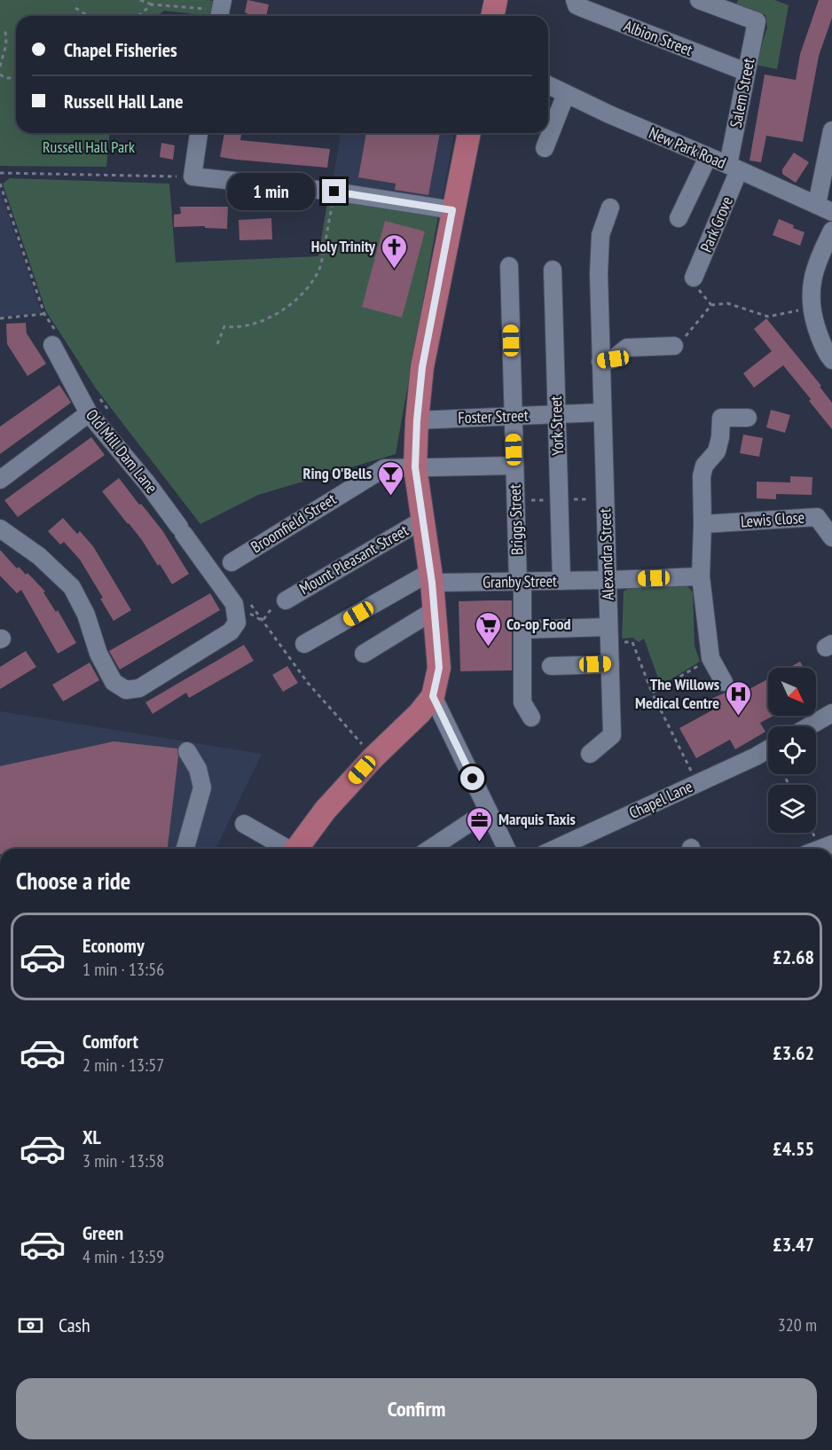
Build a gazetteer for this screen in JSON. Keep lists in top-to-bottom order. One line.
{"streets":{"street":["Albion Street","Salem Street","New Park Road","Park Grove","Foster Street","York Street","Old Mill Dam Lane","Briggs Street","Lewis Close","Broomfield Street","Alexandra Street","Mount Pleasant Street","Granby Street","Chapel Lane"]},"crossings":[["Albion Street","Salem Street"],["Salem Street","New Park Road"],["Salem Street","Park Grove"],["New Park Road","Park Grove"],["Foster Street","York Street"],["Foster Street","Briggs Street"],["Foster Street","Alexandra Street"],["York Street","Granby Street"],["Briggs Street","Broomfield Street"],["Briggs Street","Granby Street"],["Alexandra Street","Granby Street"]],"parks":["Russell Hall Park"],"places":{"church":["Holy Trinity"],"bar":["Ring O'Bells"],"supermarket":["Co-op Food"],"hospital":["The Willows Medical Centre"],"office":["Marquis Taxis"]},"north":"bottom right","page":{"banner":["Chapel Fisheries","Russell Hall Lane"],"bubble":"1 min","heading":"Choose a ride","list":[{"name":"Economy","note":"1 min · 13:56","value":"£2.68"},{"name":"Comfort","note":"2 min · 13:57","value":"£3.62"},{"name":"XL","note":"3 min · 13:58","value":"£4.55"},{"name":"Green","note":"4 min · 13:59","value":"£3.47"}],"pay":["Cash","320 m"],"buttons":"Confirm"}}
